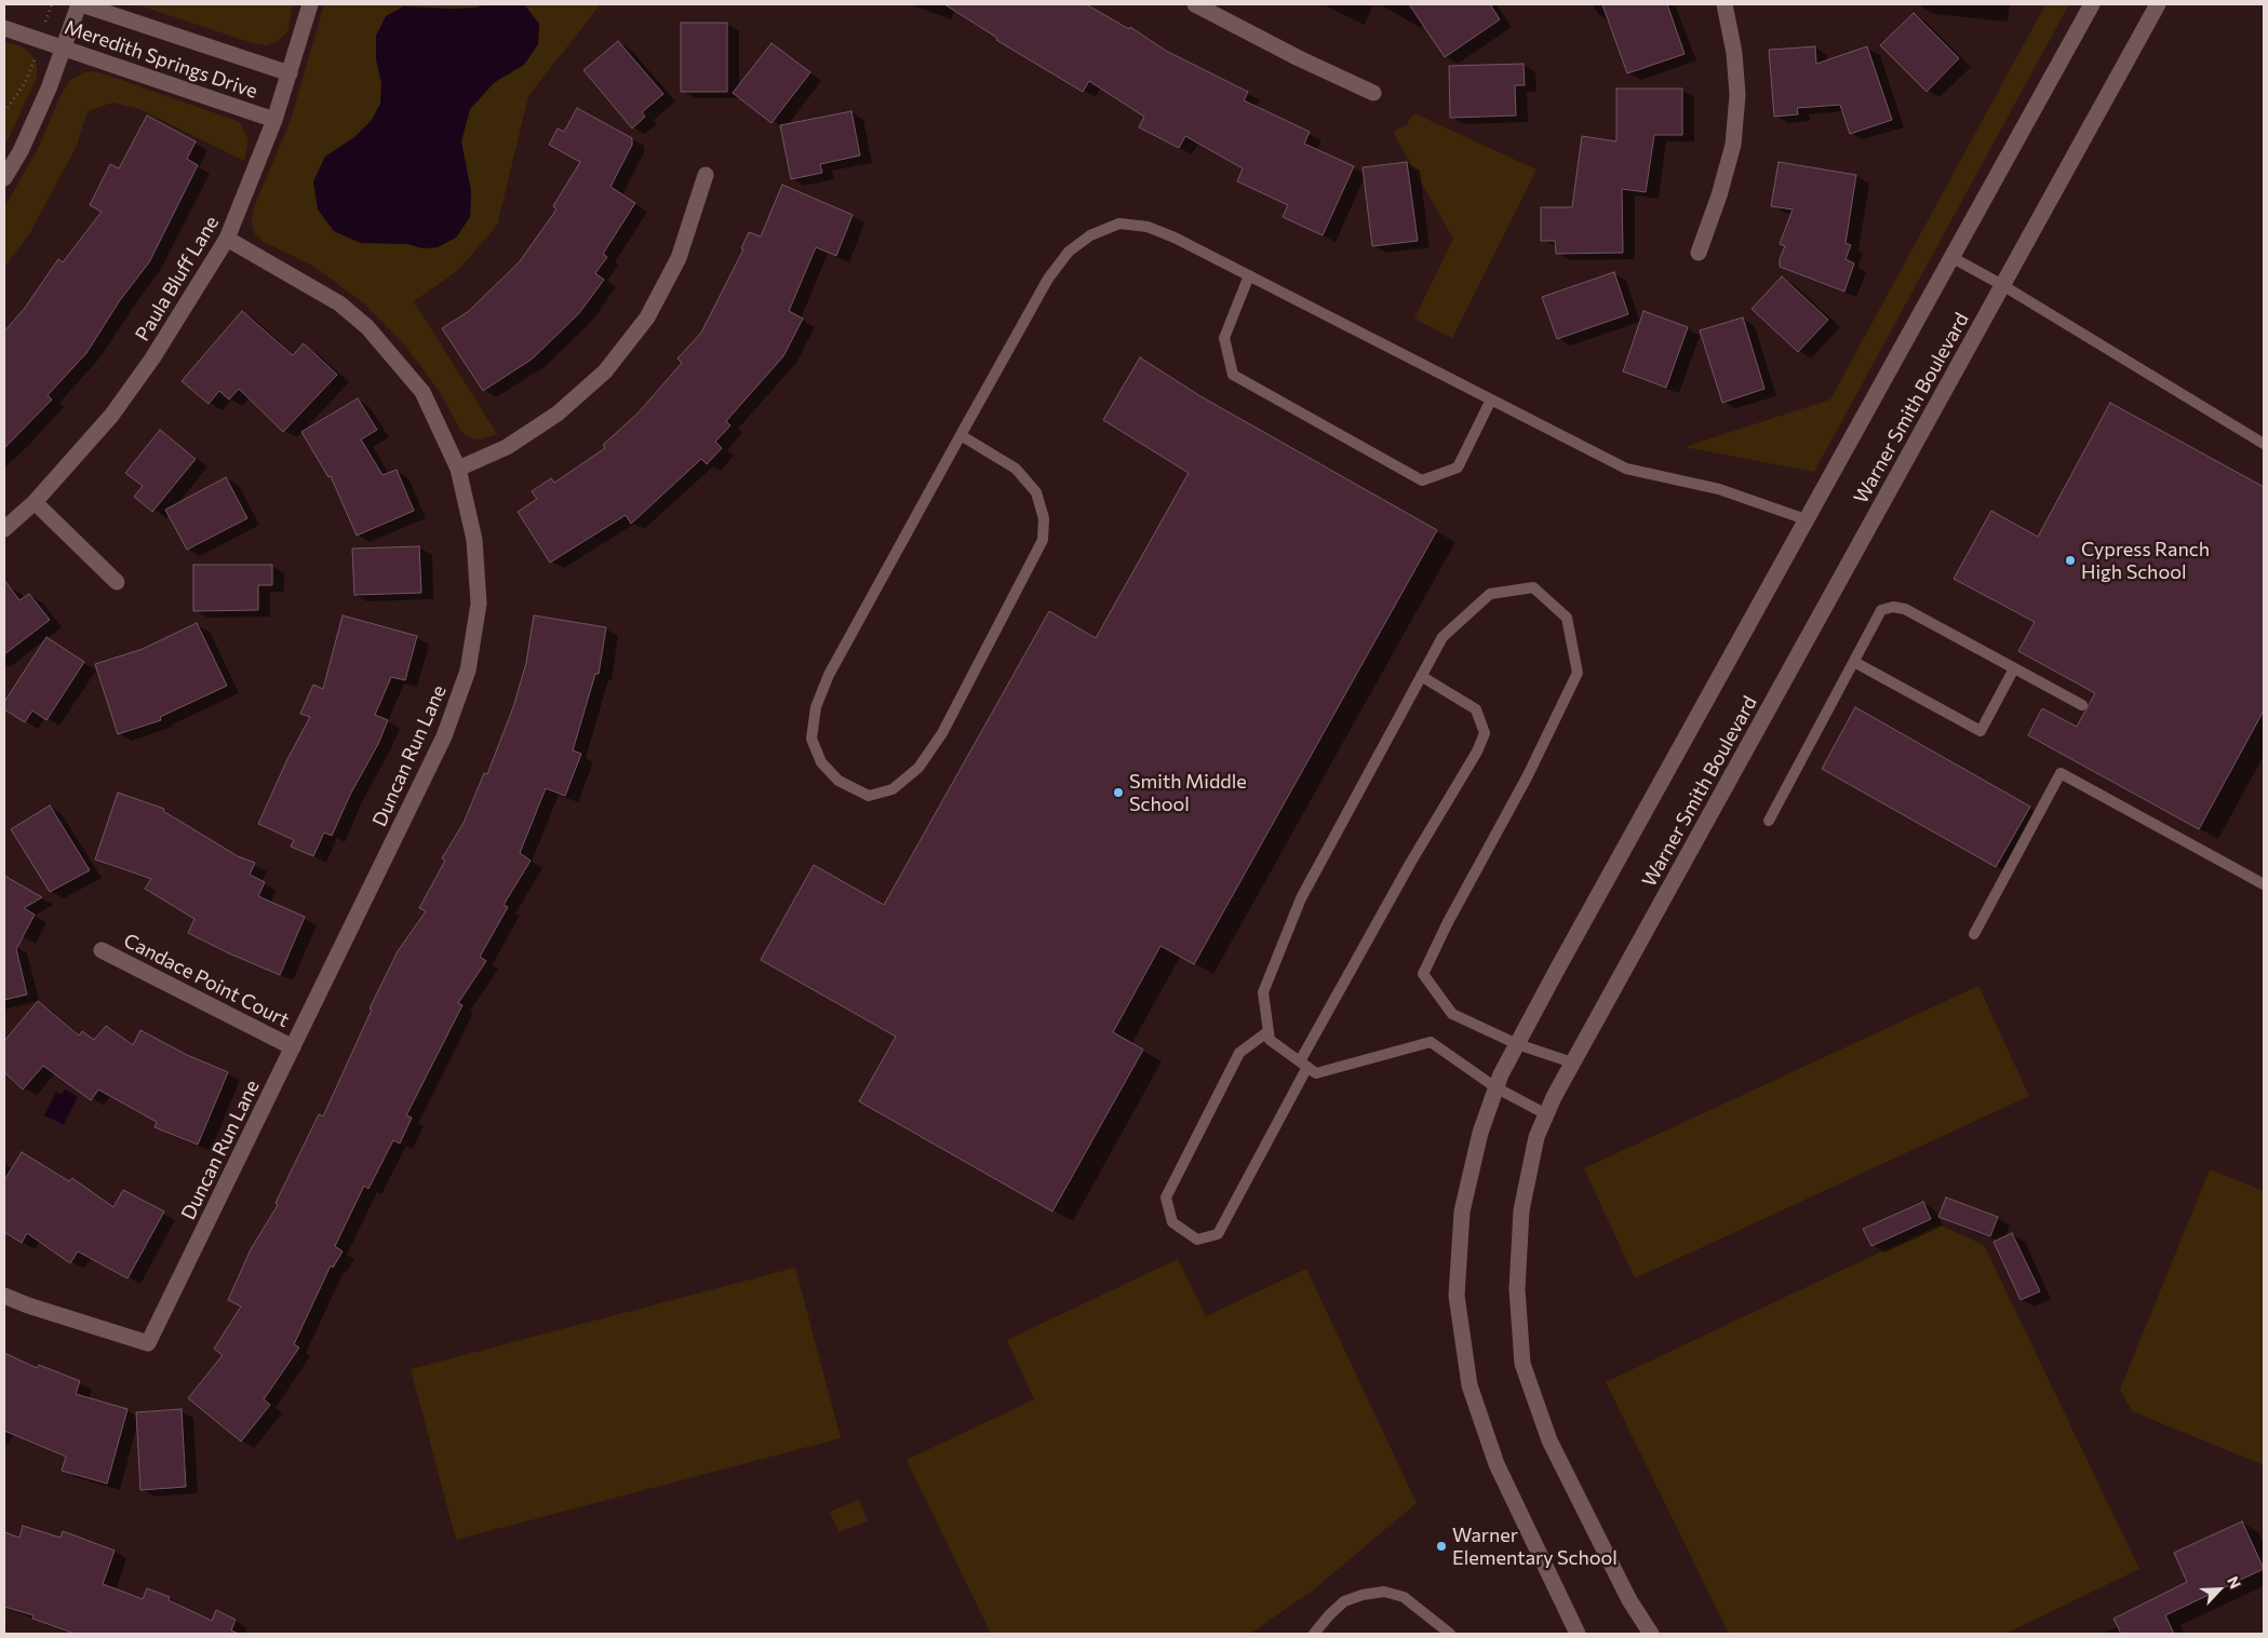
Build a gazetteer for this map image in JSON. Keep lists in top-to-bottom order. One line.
{"streets":{"street":["Meredith Springs Drive","Paula Bluff Lane","Warner Smith Boulevard","Duncan Run Lane","Candace Point Court"]},"crossings":[["Meredith Springs Drive","Paula Bluff Lane"],["Paula Bluff Lane","Duncan Run Lane"],["Duncan Run Lane","Candace Point Court"]],"places":["Cypress Ranch High School","Smith Middle School","Warner Elementary School"],"north":"top right"}
